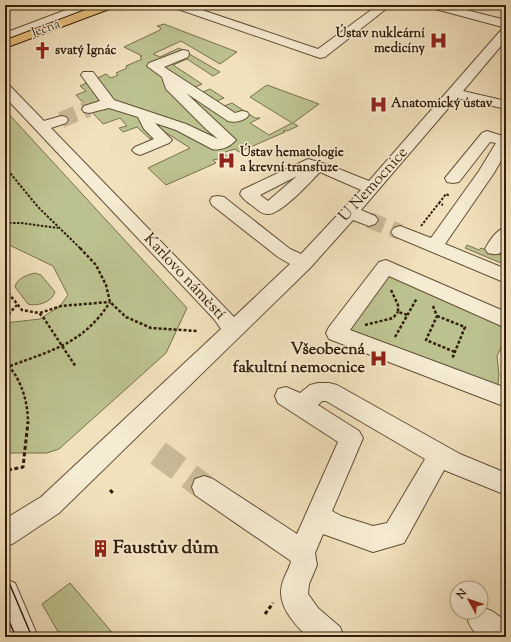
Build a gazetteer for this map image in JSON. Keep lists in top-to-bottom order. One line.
{"streets":{"main road":["Ječná"],"street":["U Nemocnice","Karlovo náměstí"]},"crossings":[["U Nemocnice","Karlovo náměstí"]],"places":{"hospital":["Ústav nukleární medicíny","Anatomický ústav","Ústav hematologie a krevní transfuze","Všeobecná fakultní nemocnice"],"church":["svatý Ignác"],"building":["Faustův dům"]},"north":"top left"}
